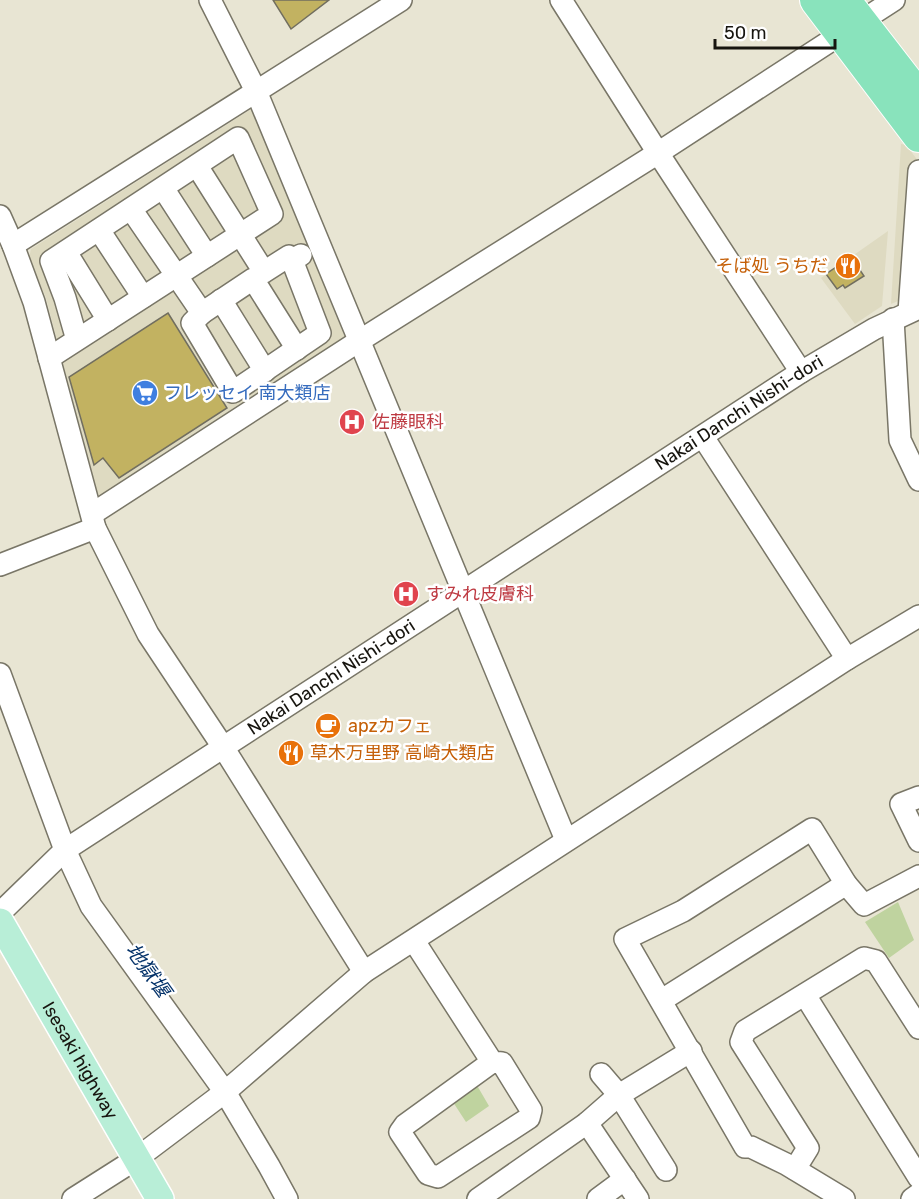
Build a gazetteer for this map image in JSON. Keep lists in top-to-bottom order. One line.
{"streets":{"main road":["Isesaki highway"],"street":["Nakai Danchi Nishi-dori"]},"water":["地獄堰"],"places":{"restaurant":["そば処 うちだ","草木万里野 高崎大類店"],"supermarket":["フレッセイ 南大類店"],"hospital":["佐藤眼科","すみれ皮膚科"],"cafe":["apzカフェ"]},"scale_bar":"50 m"}
